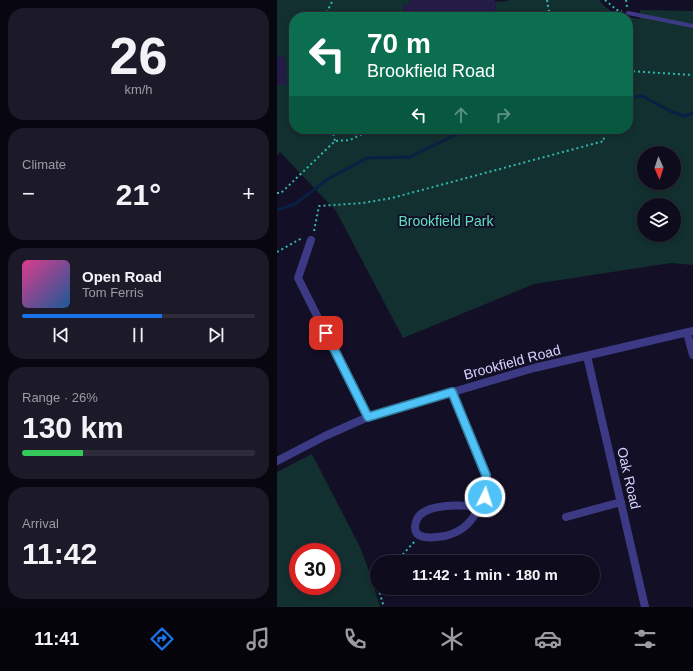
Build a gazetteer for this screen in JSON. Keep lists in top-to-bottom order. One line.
{"streets":{"street":["Brookfield Road","Oak Road"]},"crossings":[["Brookfield Road","Oak Road"]],"parks":["Brookfield Park"],"north":"bottom","page":{"tile":[["26","km/h"],"Climate",["Range · 26%","130 km"],["Arrival","11:42"]],"turn":["70 m","Brookfield Road"],"heat":["−","21°","+"],"song":["Open Road","Tom Ferris"],"limit":"30","trip":"11:42 · 1 min · 180 m","tabs":"11:41"}}
